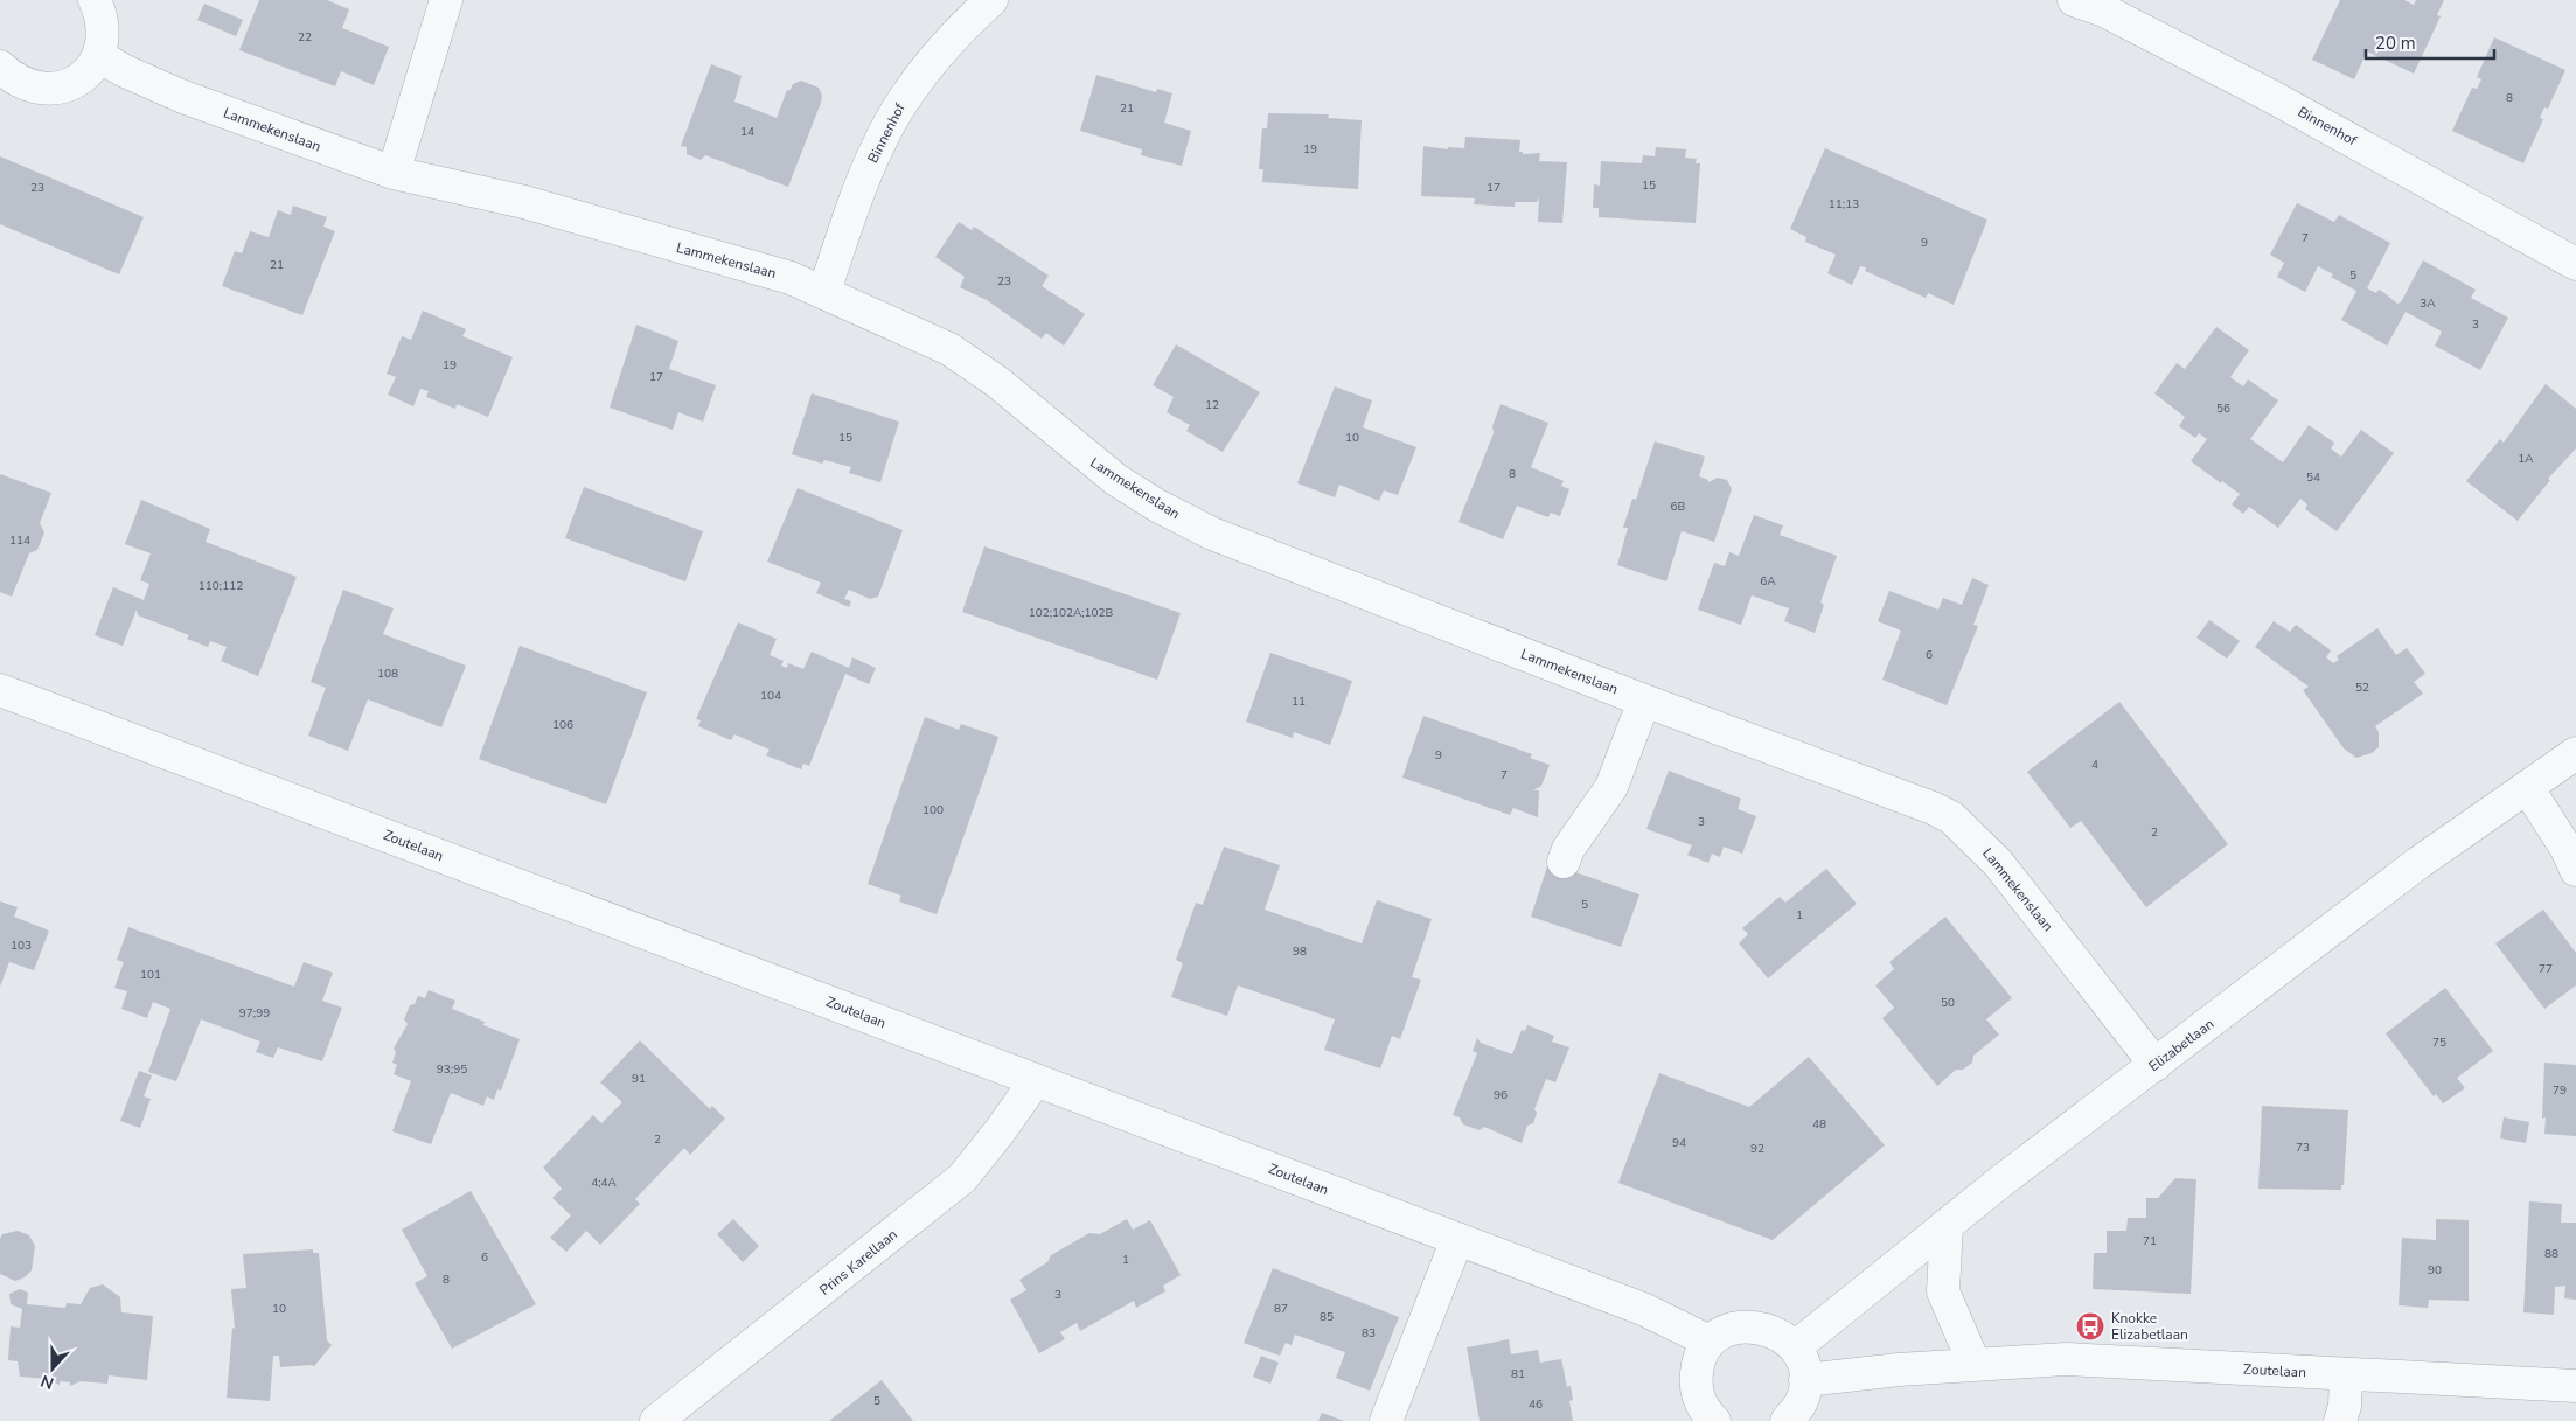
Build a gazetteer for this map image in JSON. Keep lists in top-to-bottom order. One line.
{"streets":{"street":["Binnenhof","Lammekenslaan","Zoutelaan","Elizabetlaan","Prins Karellaan"]},"crossings":[["Binnenhof","Lammekenslaan"],["Lammekenslaan","Elizabetlaan"],["Zoutelaan","Prins Karellaan"]],"places":{"bus stop":["Knokke Elizabetlaan"]},"house_numbers":["22","8","21","14","19","15","23","17","11;13","7","9","21","5","23","3A","3","19","17","12","56","15","10","1A","8","54","6B","114","6A","110;112","102;102A;102B","6","108","52","104","11","106","9","4","7","100","3","2","5","1","103","98","77","101","50","97;99","75","93;95","91","79","96","48","2","94","73","92","4;4A","71","88","6","1","90","8","3","10","87","85","83","81","5","46"],"scale_bar":"20 m","north":"bottom"}
